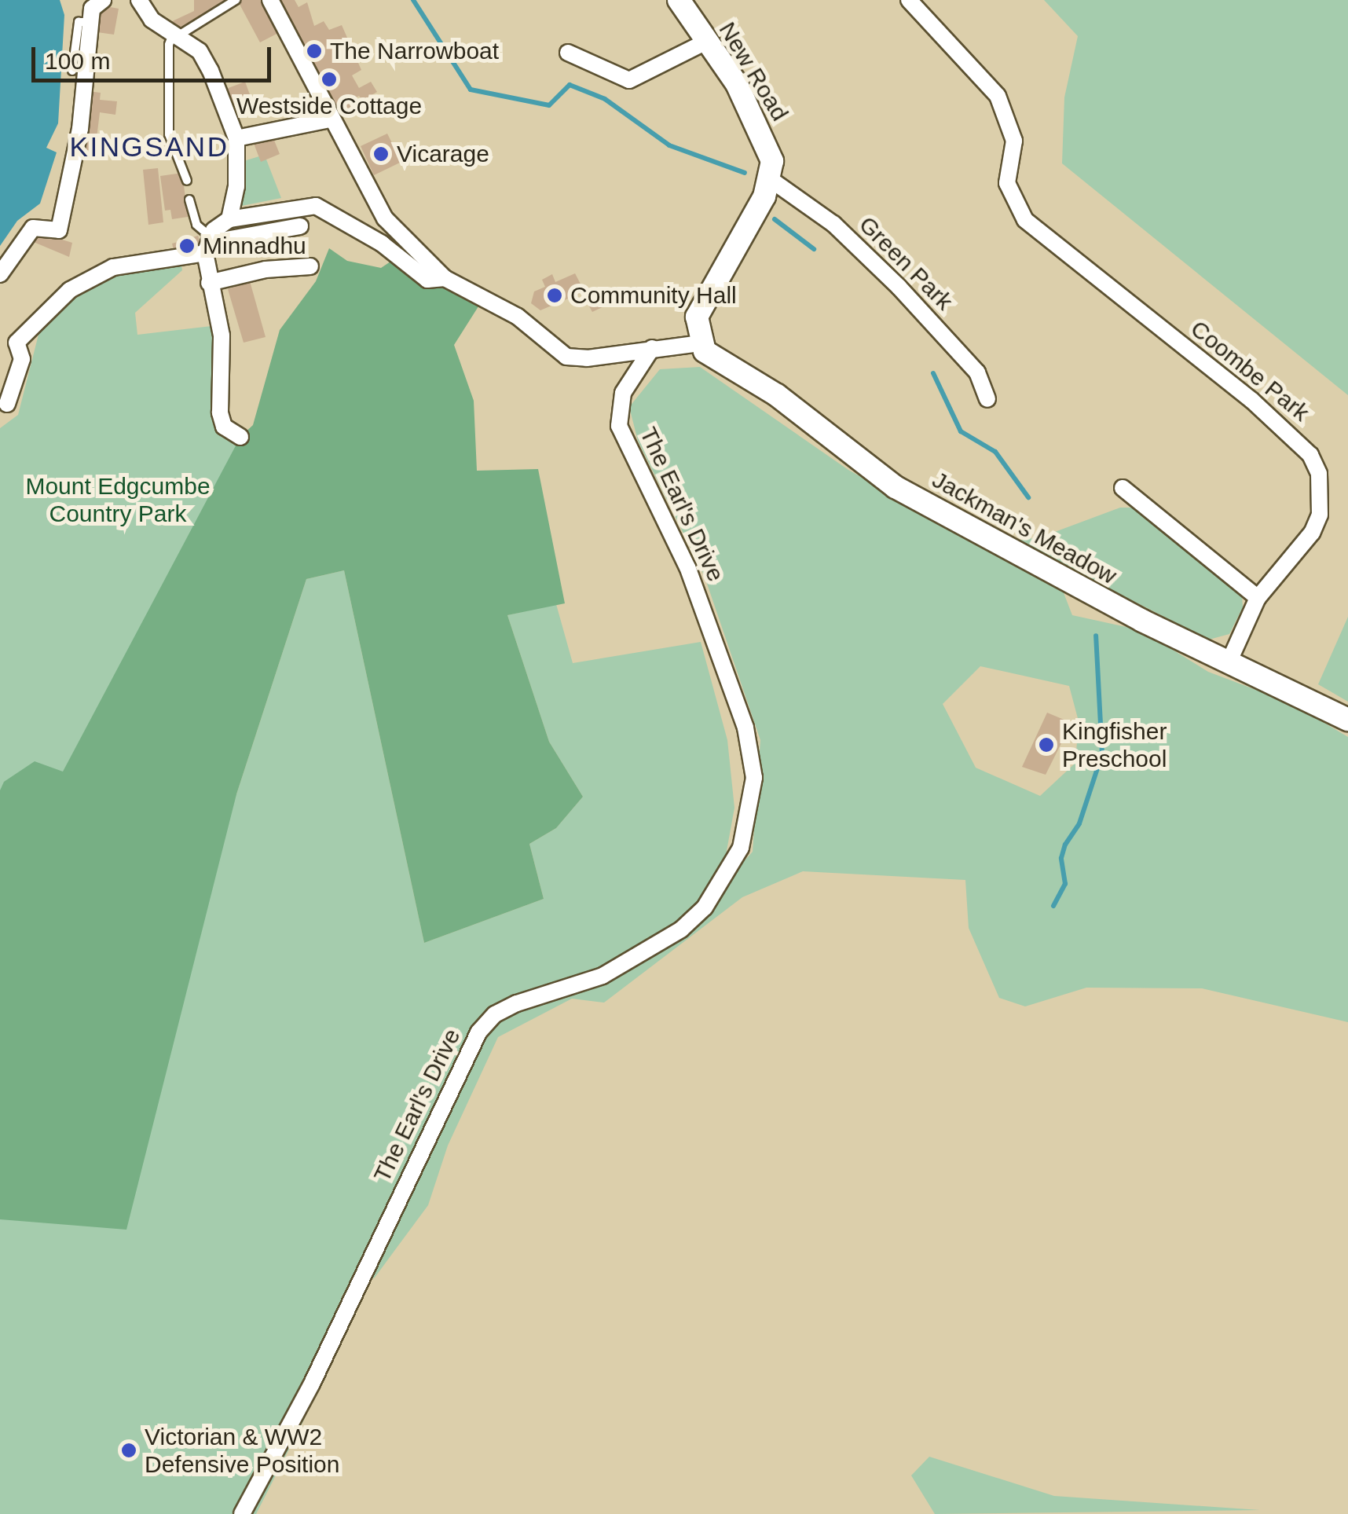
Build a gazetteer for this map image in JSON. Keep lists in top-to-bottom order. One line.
{"streets":{"street":["New Road","Green Park","Coombe Park","The Earl's Drive","Jackman's Meadow"]},"crossings":[["New Road","Green Park"],["Coombe Park","Jackman's Meadow"]],"districts":["KINGSAND"],"parks":["Mount Edgcumbe Country Park"],"places":["The Narrowboat","Westside Cottage","Vicarage","Minnadhu","Community Hall","Kingfisher Preschool","Victorian & WW2 Defensive Position"],"scale_bar":"100 m"}
